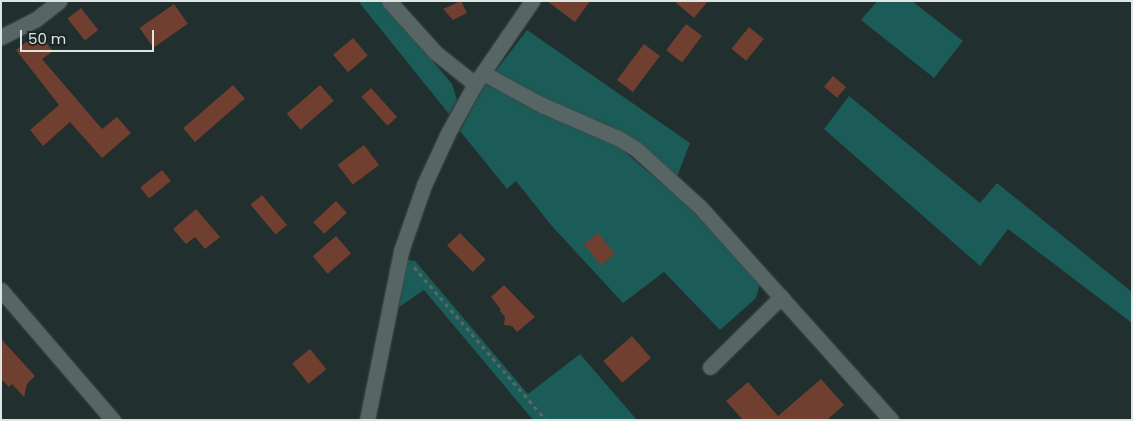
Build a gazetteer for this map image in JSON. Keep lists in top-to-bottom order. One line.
{"scale_bar":"50 m"}
